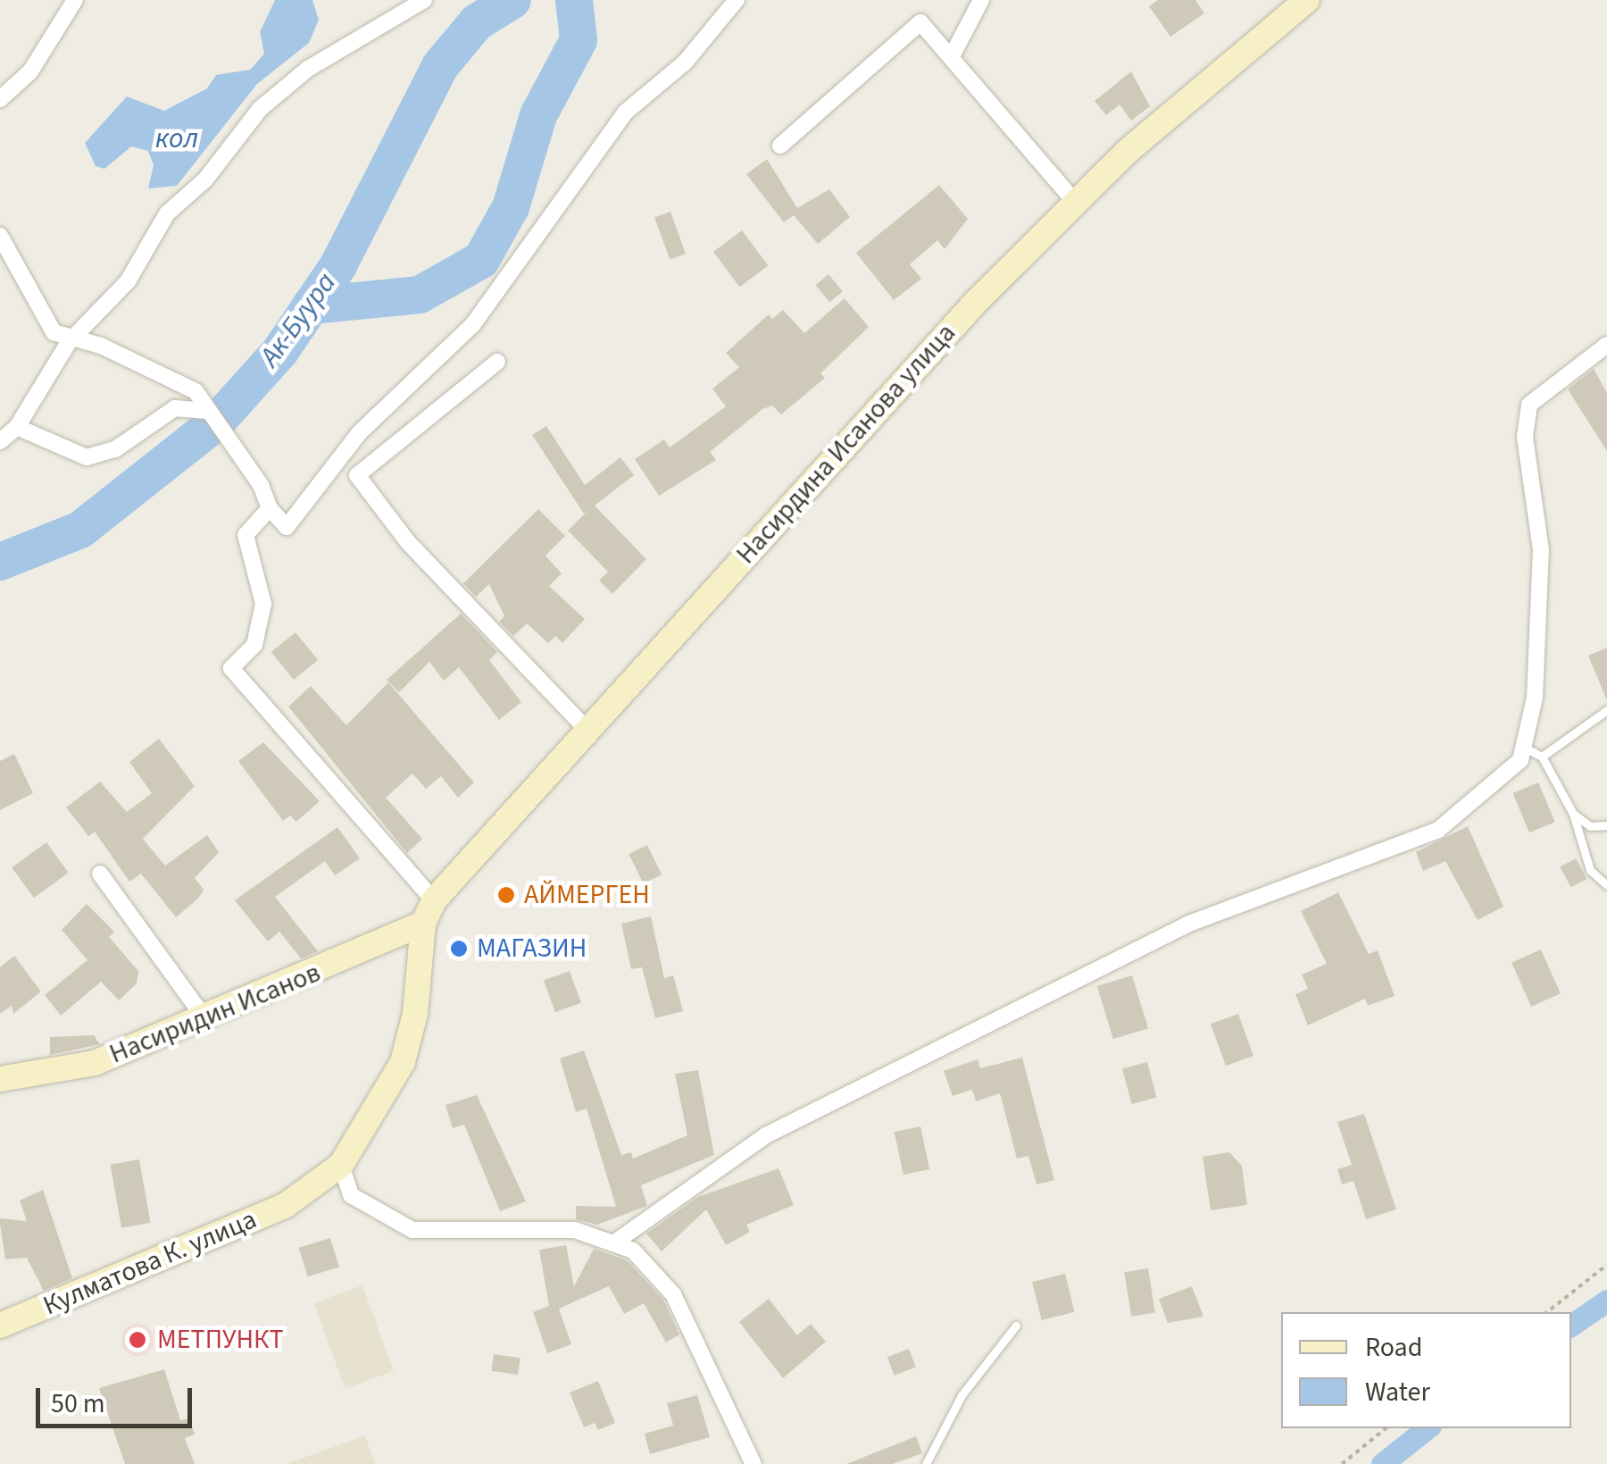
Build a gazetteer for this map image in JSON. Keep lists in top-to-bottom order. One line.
{"streets":{"main road":["Насирдина Исанова улица","Насиридин Исанов","Кулматова К. улица"]},"crossings":[["Насирдина Исанова улица","Насиридин Исанов"],["Насирдина Исанова улица","Кулматова К. улица"],["Насиридин Исанов","Кулматова К. улица"]],"water":["кол","Ак-Буура"],"places":["АЙМЕРГЕН","МАГАЗИН","МЕТПУНКТ"],"legend":["Road","Water"],"scale_bar":"50 m"}
